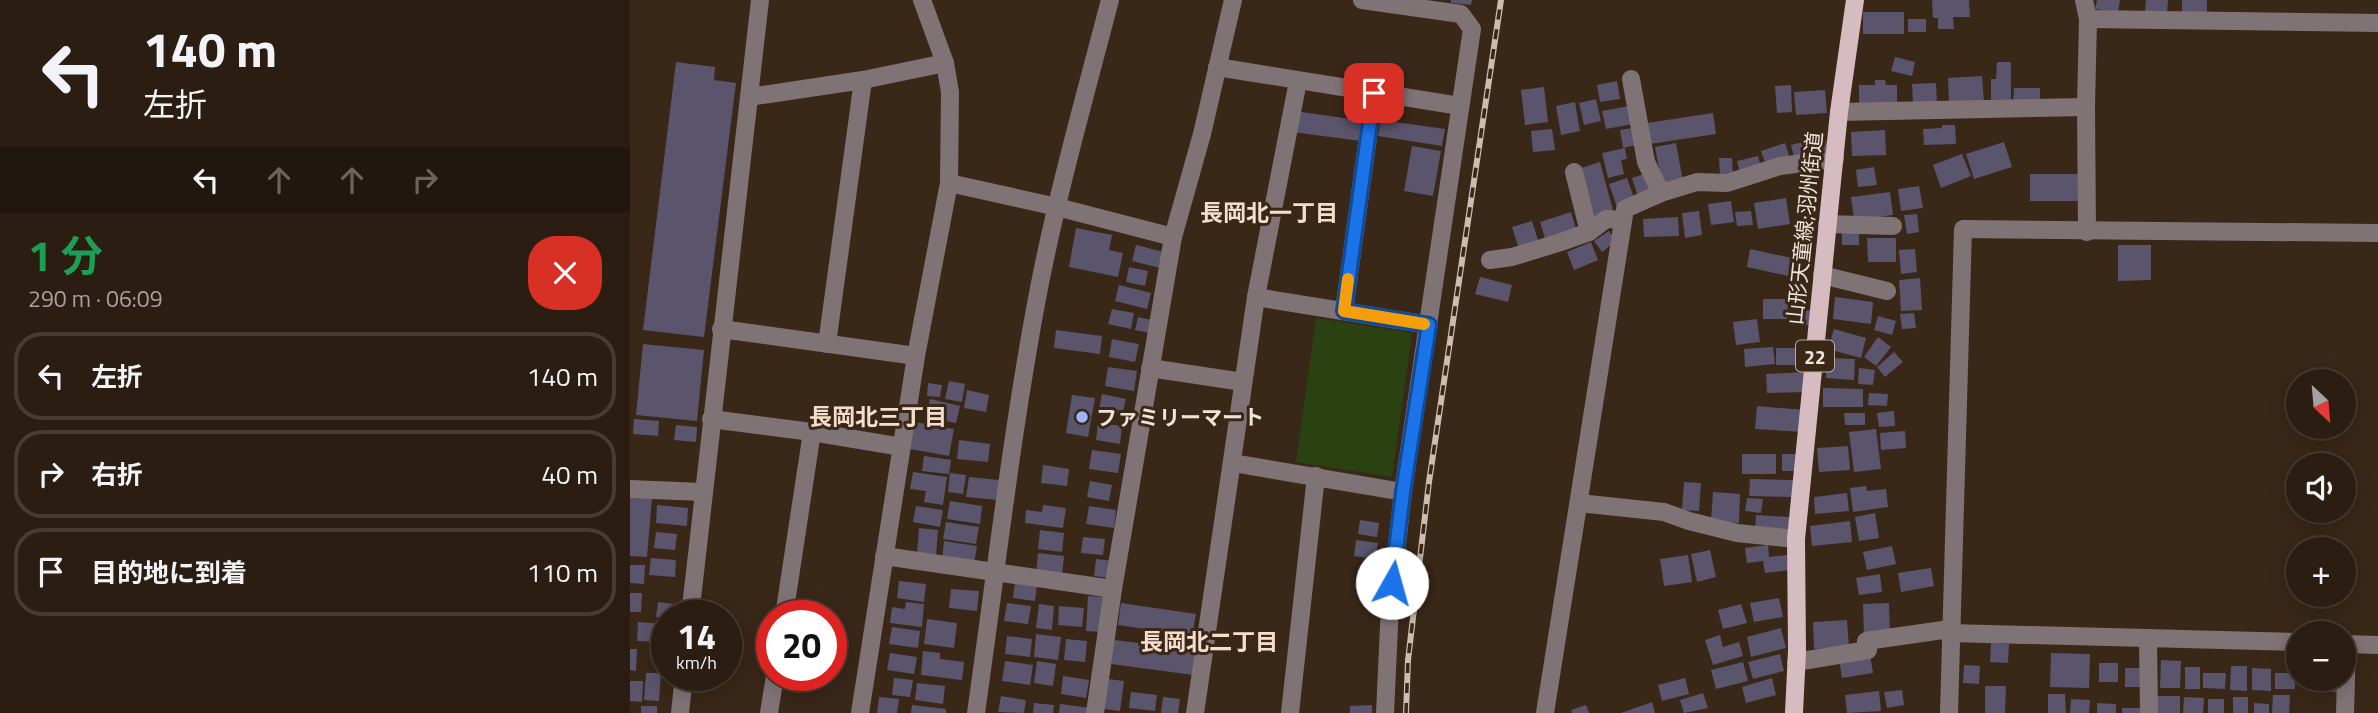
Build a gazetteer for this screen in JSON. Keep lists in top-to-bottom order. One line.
{"streets":{"main road":["山形天童線;羽州街道","22"]},"districts":["長岡北一丁目","長岡北三丁目","長岡北二丁目"],"places":["ファミリーマート"],"north":"bottom right","page":{"turn":["140 m","左折"],"heading":["1 分","290 m · 06:09"],"list":[{"name":"左折","value":"140 m"},{"name":"右折","value":"40 m"},{"name":"目的地に到着","value":"110 m"}],"map_buttons":["+","−"],"speed":"14 km/h","limit":"20"}}
